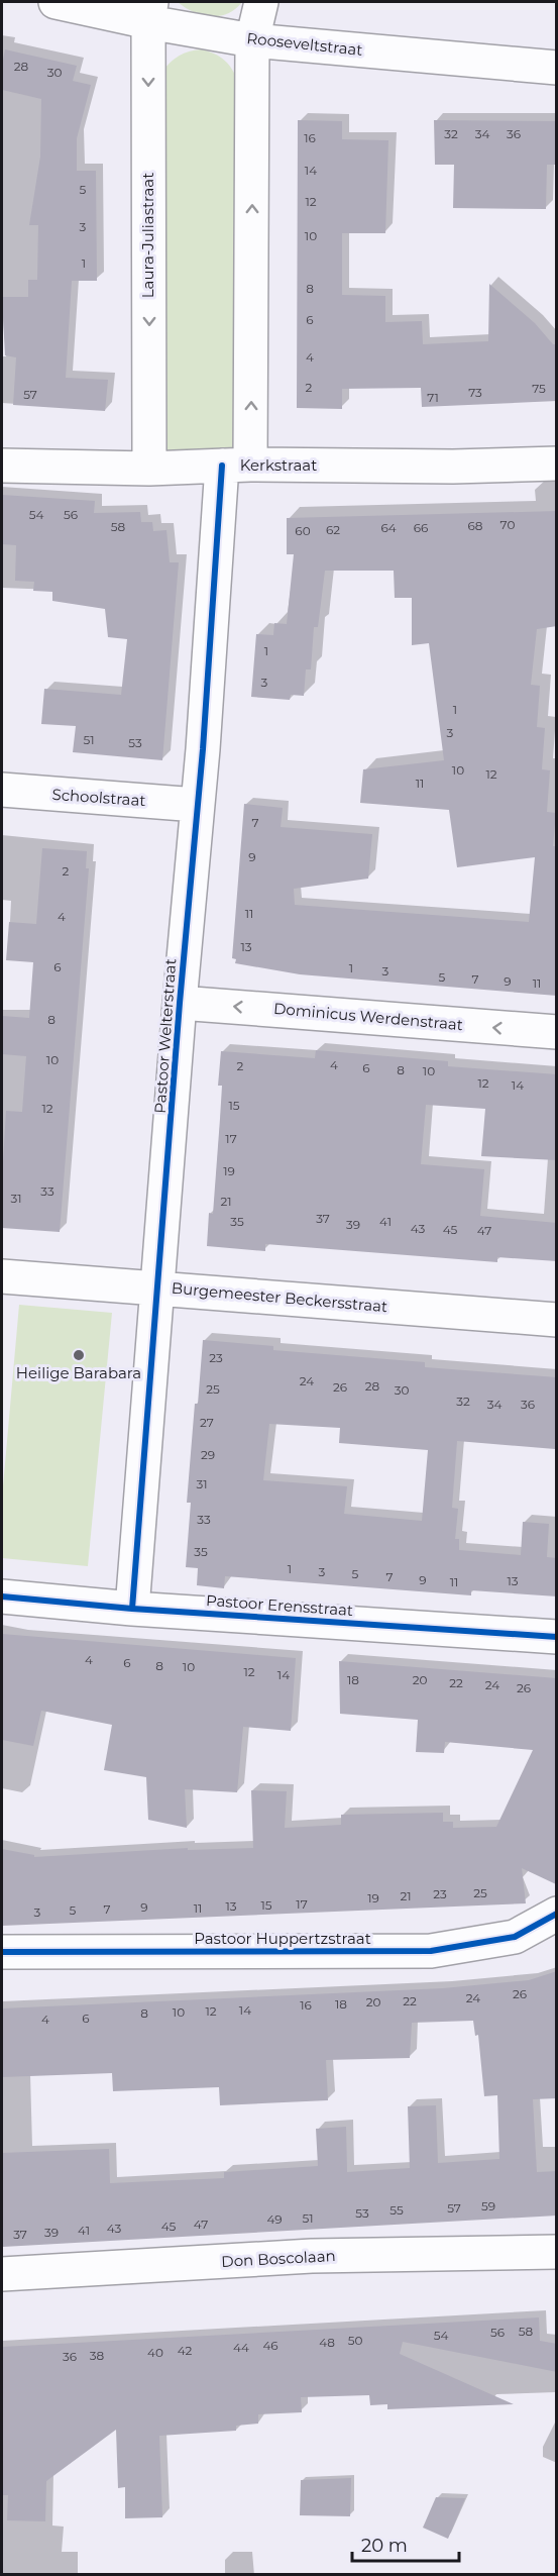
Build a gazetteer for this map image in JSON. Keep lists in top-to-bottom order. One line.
{"streets":{"street":["Rooseveltstraat","Laura-Juliastraat","Kerkstraat","Schoolstraat","Dominicus Werdenstraat","Pastoor Welterstraat","Burgemeester Beckersstraat","Pastoor Erensstraat","Pastoor Huppertzstraat","Don Boscolaan"]},"crossings":[["Rooseveltstraat","Laura-Juliastraat"],["Laura-Juliastraat","Kerkstraat"],["Kerkstraat","Pastoor Welterstraat"],["Schoolstraat","Pastoor Welterstraat"],["Dominicus Werdenstraat","Pastoor Welterstraat"],["Pastoor Welterstraat","Burgemeester Beckersstraat"],["Pastoor Welterstraat","Pastoor Erensstraat"]],"one_way":["Dominicus Werdenstraat"],"places":["Heilige Barabara"],"house_numbers":["28","30","32","34","36","16","14","5","12","3","10","1","8","6","4","2","75","73","57","71","54","56","70","68","58","64","66","62","60","1","3","1","3","51","53","10","12","11","7","9","2","11","4","13","6","1","3","5","7","9","11","8","10","4","2","6","8","10","12","14","15","12","17","19","33","31","21","37","35","41","39","43","45","47","23","24","28","26","25","30","32","34","36","27","29","31","33","35","1","3","5","7","9","13","11","4","6","8","10","12","14","18","20","22","24","26","25","23","21","19","17","15","13","9","11","7","5","3","26","24","22","20","18","16","14","12","10","8","6","4","59","57","55","53","51","49","47","45","43","41","39","37","58","56","54","50","48","46","44","42","40","38","36"],"scale_bar":"20 m"}
